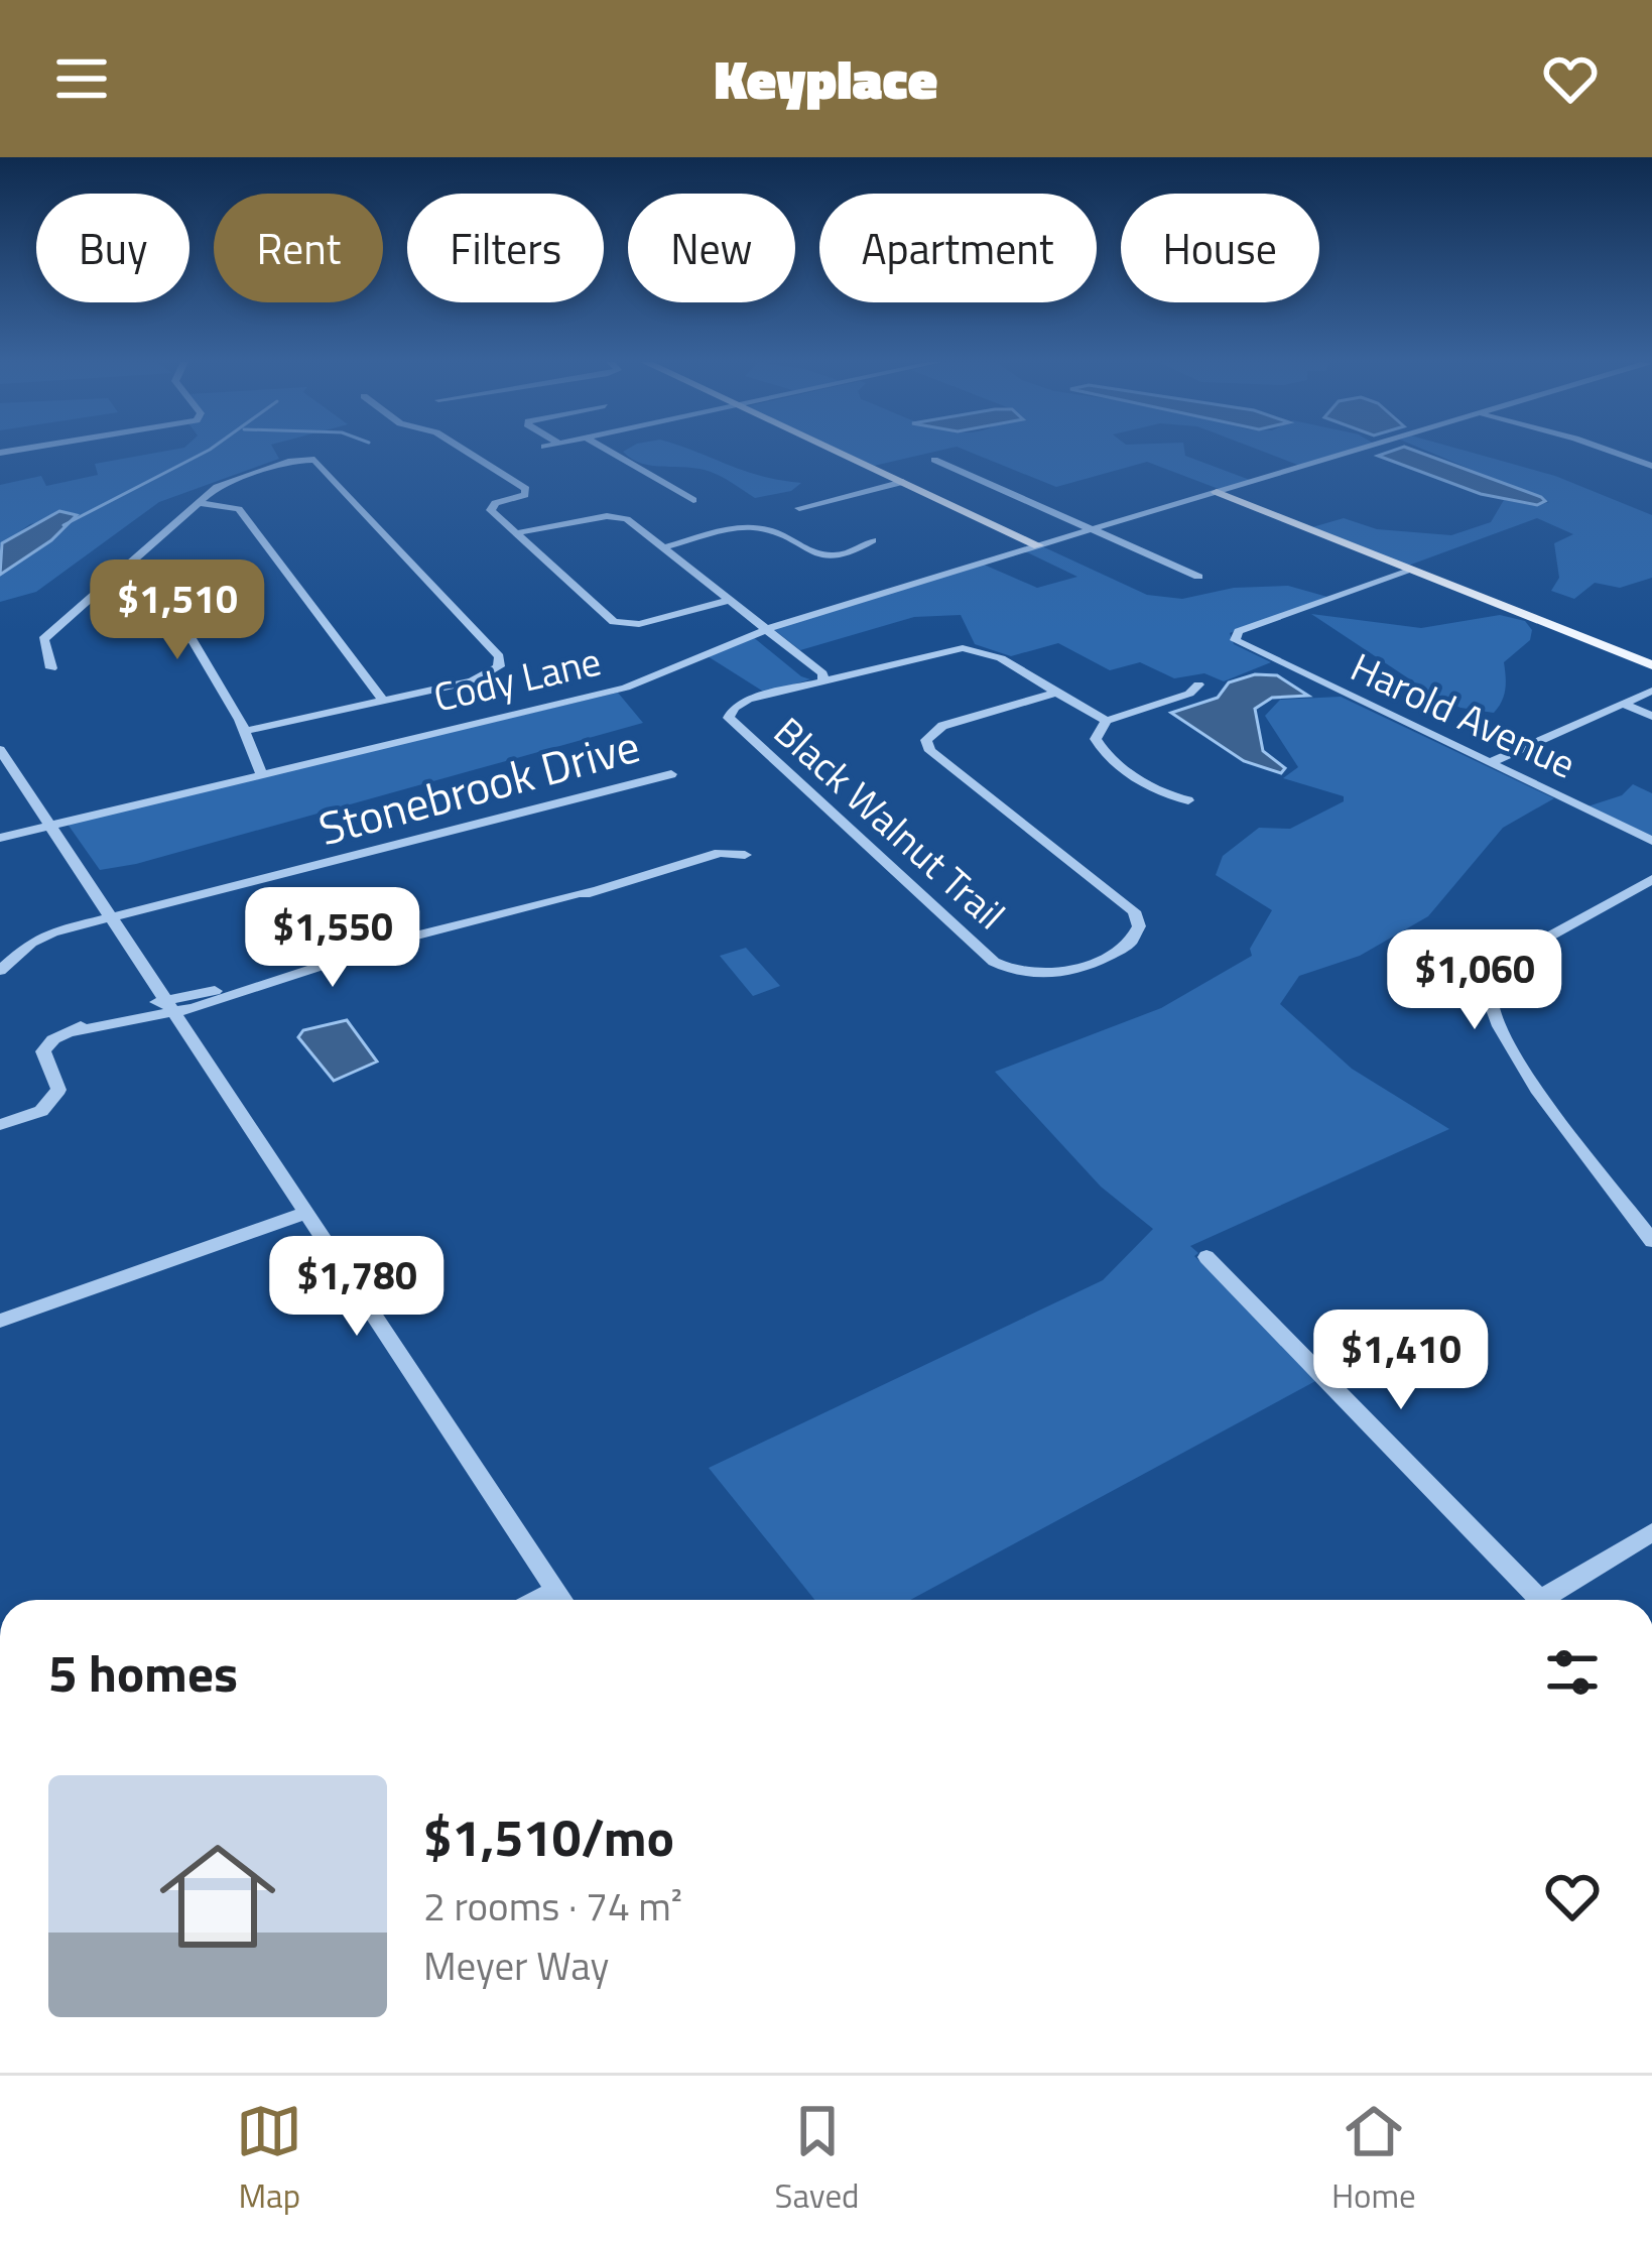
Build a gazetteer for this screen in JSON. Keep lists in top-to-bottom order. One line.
{"streets":{"street":["Cody Lane","Harold Avenue","Stonebrook Drive","Black Walnut Trail"]},"page":{"header":"Keyplace","chip":["Buy","Rent","Filters","New","Apartment","House"],"price":["$1,510","$1,550","$1,060","$1,780","$1,410"],"heading":"5 homes","list":[{"name":"$1,510/mo","note":"2 rooms · 74 m² · Meyer Way"}],"tabs":["Map","Saved","Home"]}}
